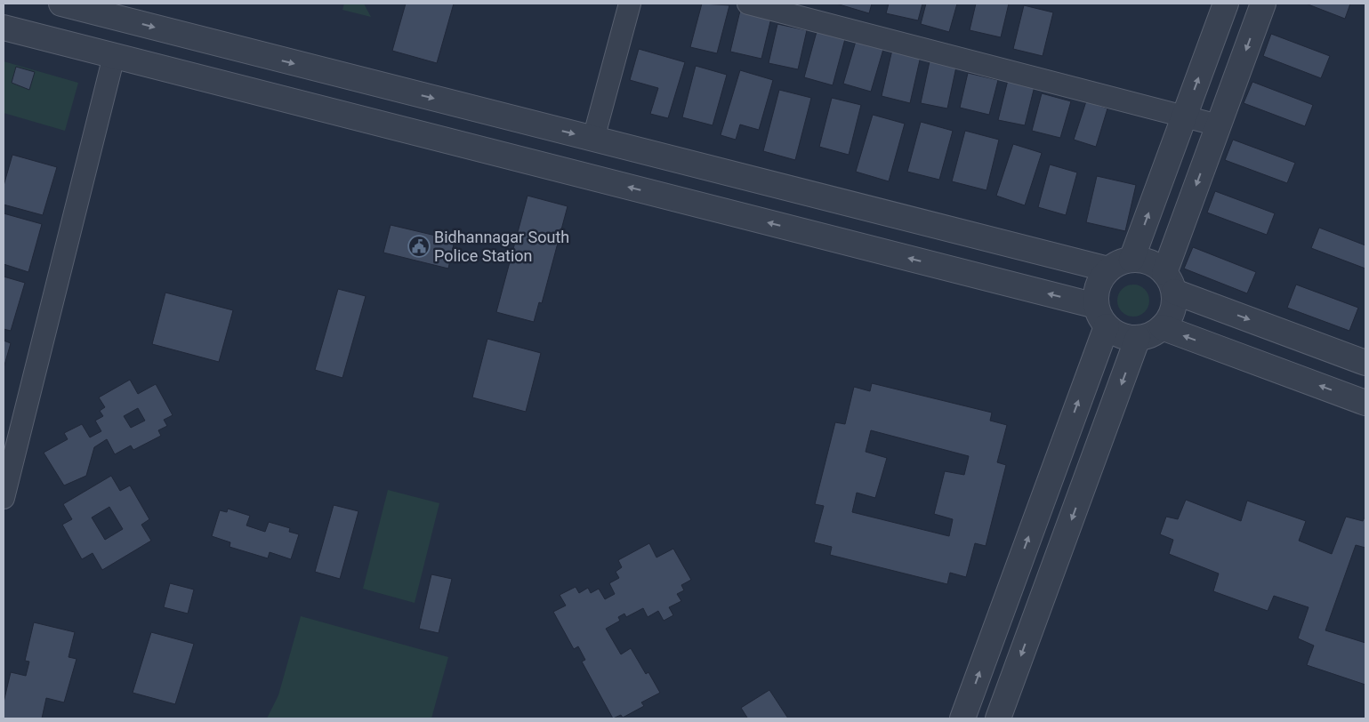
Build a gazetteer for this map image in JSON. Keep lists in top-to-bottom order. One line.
{"places":{"public building":["Bidhannagar South Police Station"]}}
